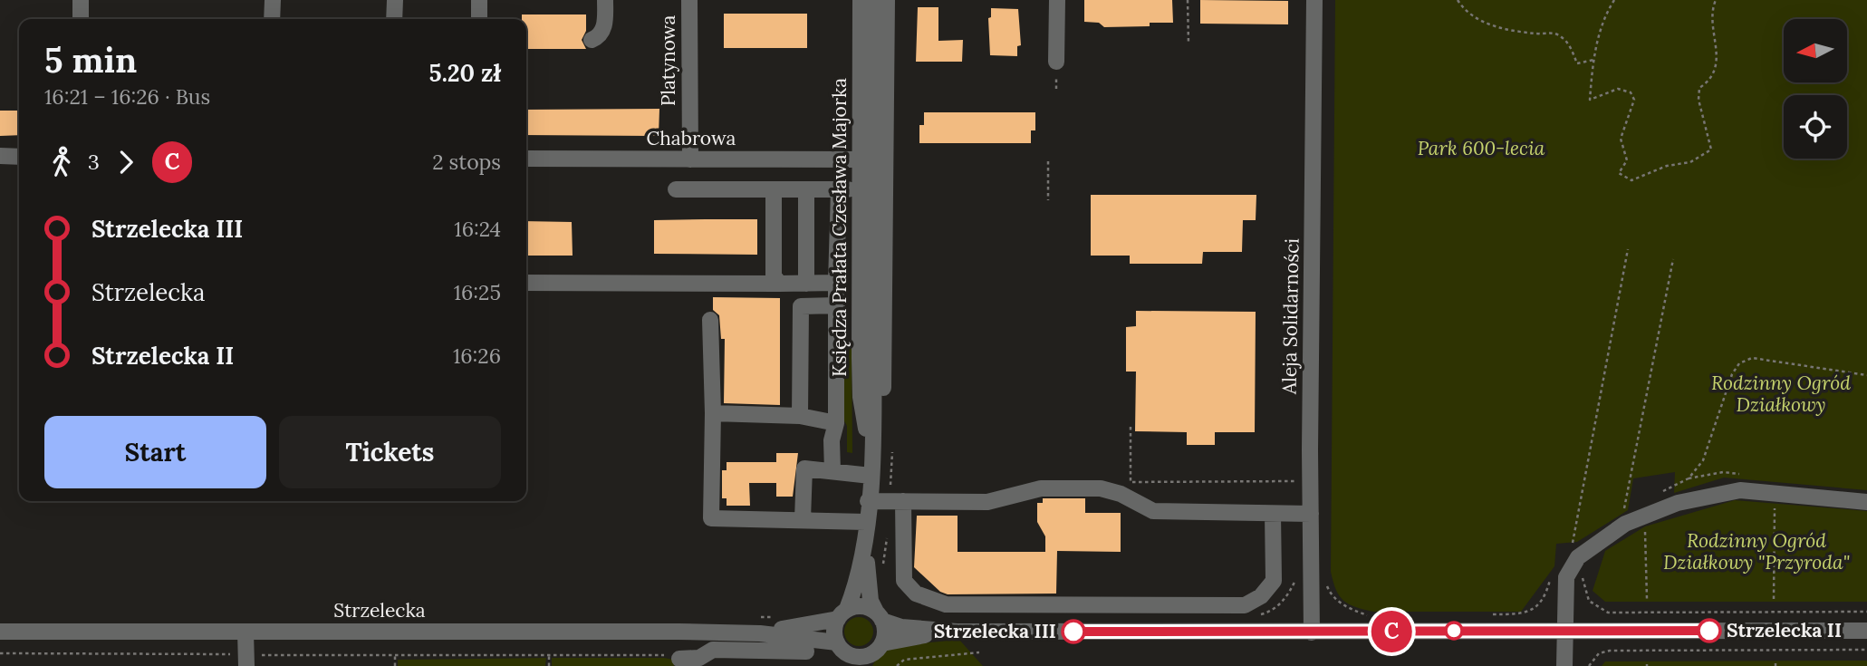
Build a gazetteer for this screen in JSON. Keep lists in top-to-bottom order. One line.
{"streets":{"street":["Platynowa","Chabrowa","Księdza Prałata Czesława Majorka","Aleja Solidarności","Strzelecka"]},"crossings":[["Platynowa","Chabrowa"],["Chabrowa","Księdza Prałata Czesława Majorka"],["Księdza Prałata Czesława Majorka","Strzelecka"]],"parks":["Park 600-lecia","Rodzinny Ogród Działkowy","Rodzinny Ogród Działkowy \"Przyroda\""],"places":["Strzelecka II","Strzelecka III"],"lines":["bus line C"],"north":"left","page":{"on_map":"C","heading":["5 min","16:21 – 16:26 · Bus","5.20 zł"],"legs":["3","C","2 stops"],"list":[{"name":"Strzelecka III","value":"16:24"},{"name":"Strzelecka","value":"16:25"},{"name":"Strzelecka II","value":"16:26"}],"buttons":["Start","Tickets"]}}
